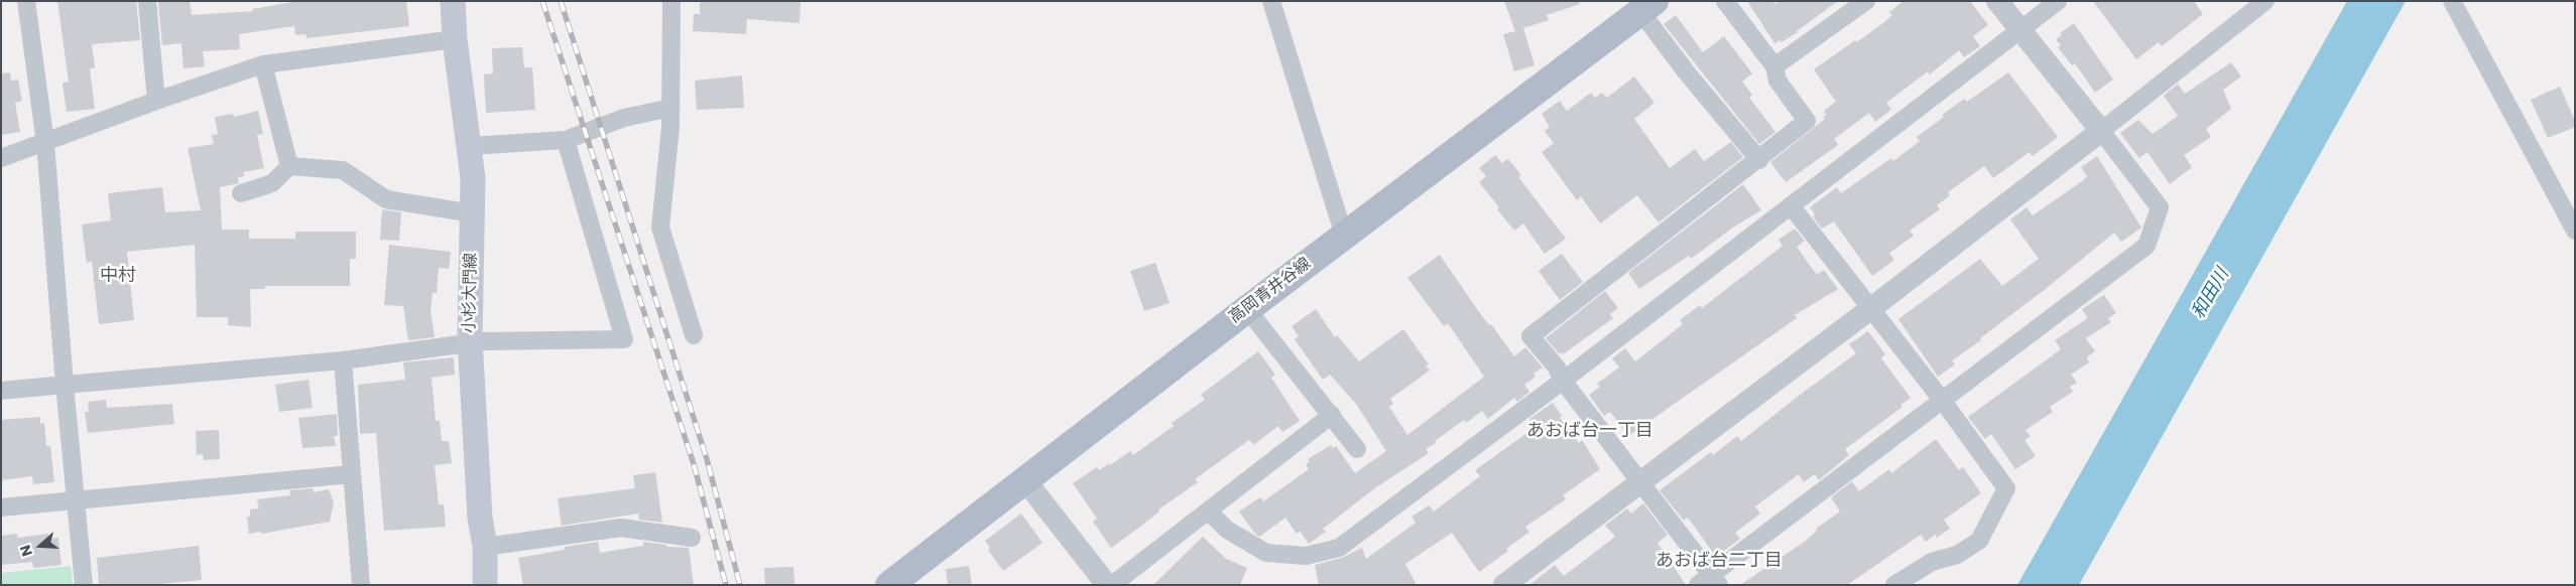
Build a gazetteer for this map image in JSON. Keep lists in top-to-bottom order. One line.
{"streets":{"main road":["高岡青井谷線","小杉大門線"]},"districts":["中村","あおば台一丁目","あおば台二丁目"],"water":["和田川"],"north":"left"}
